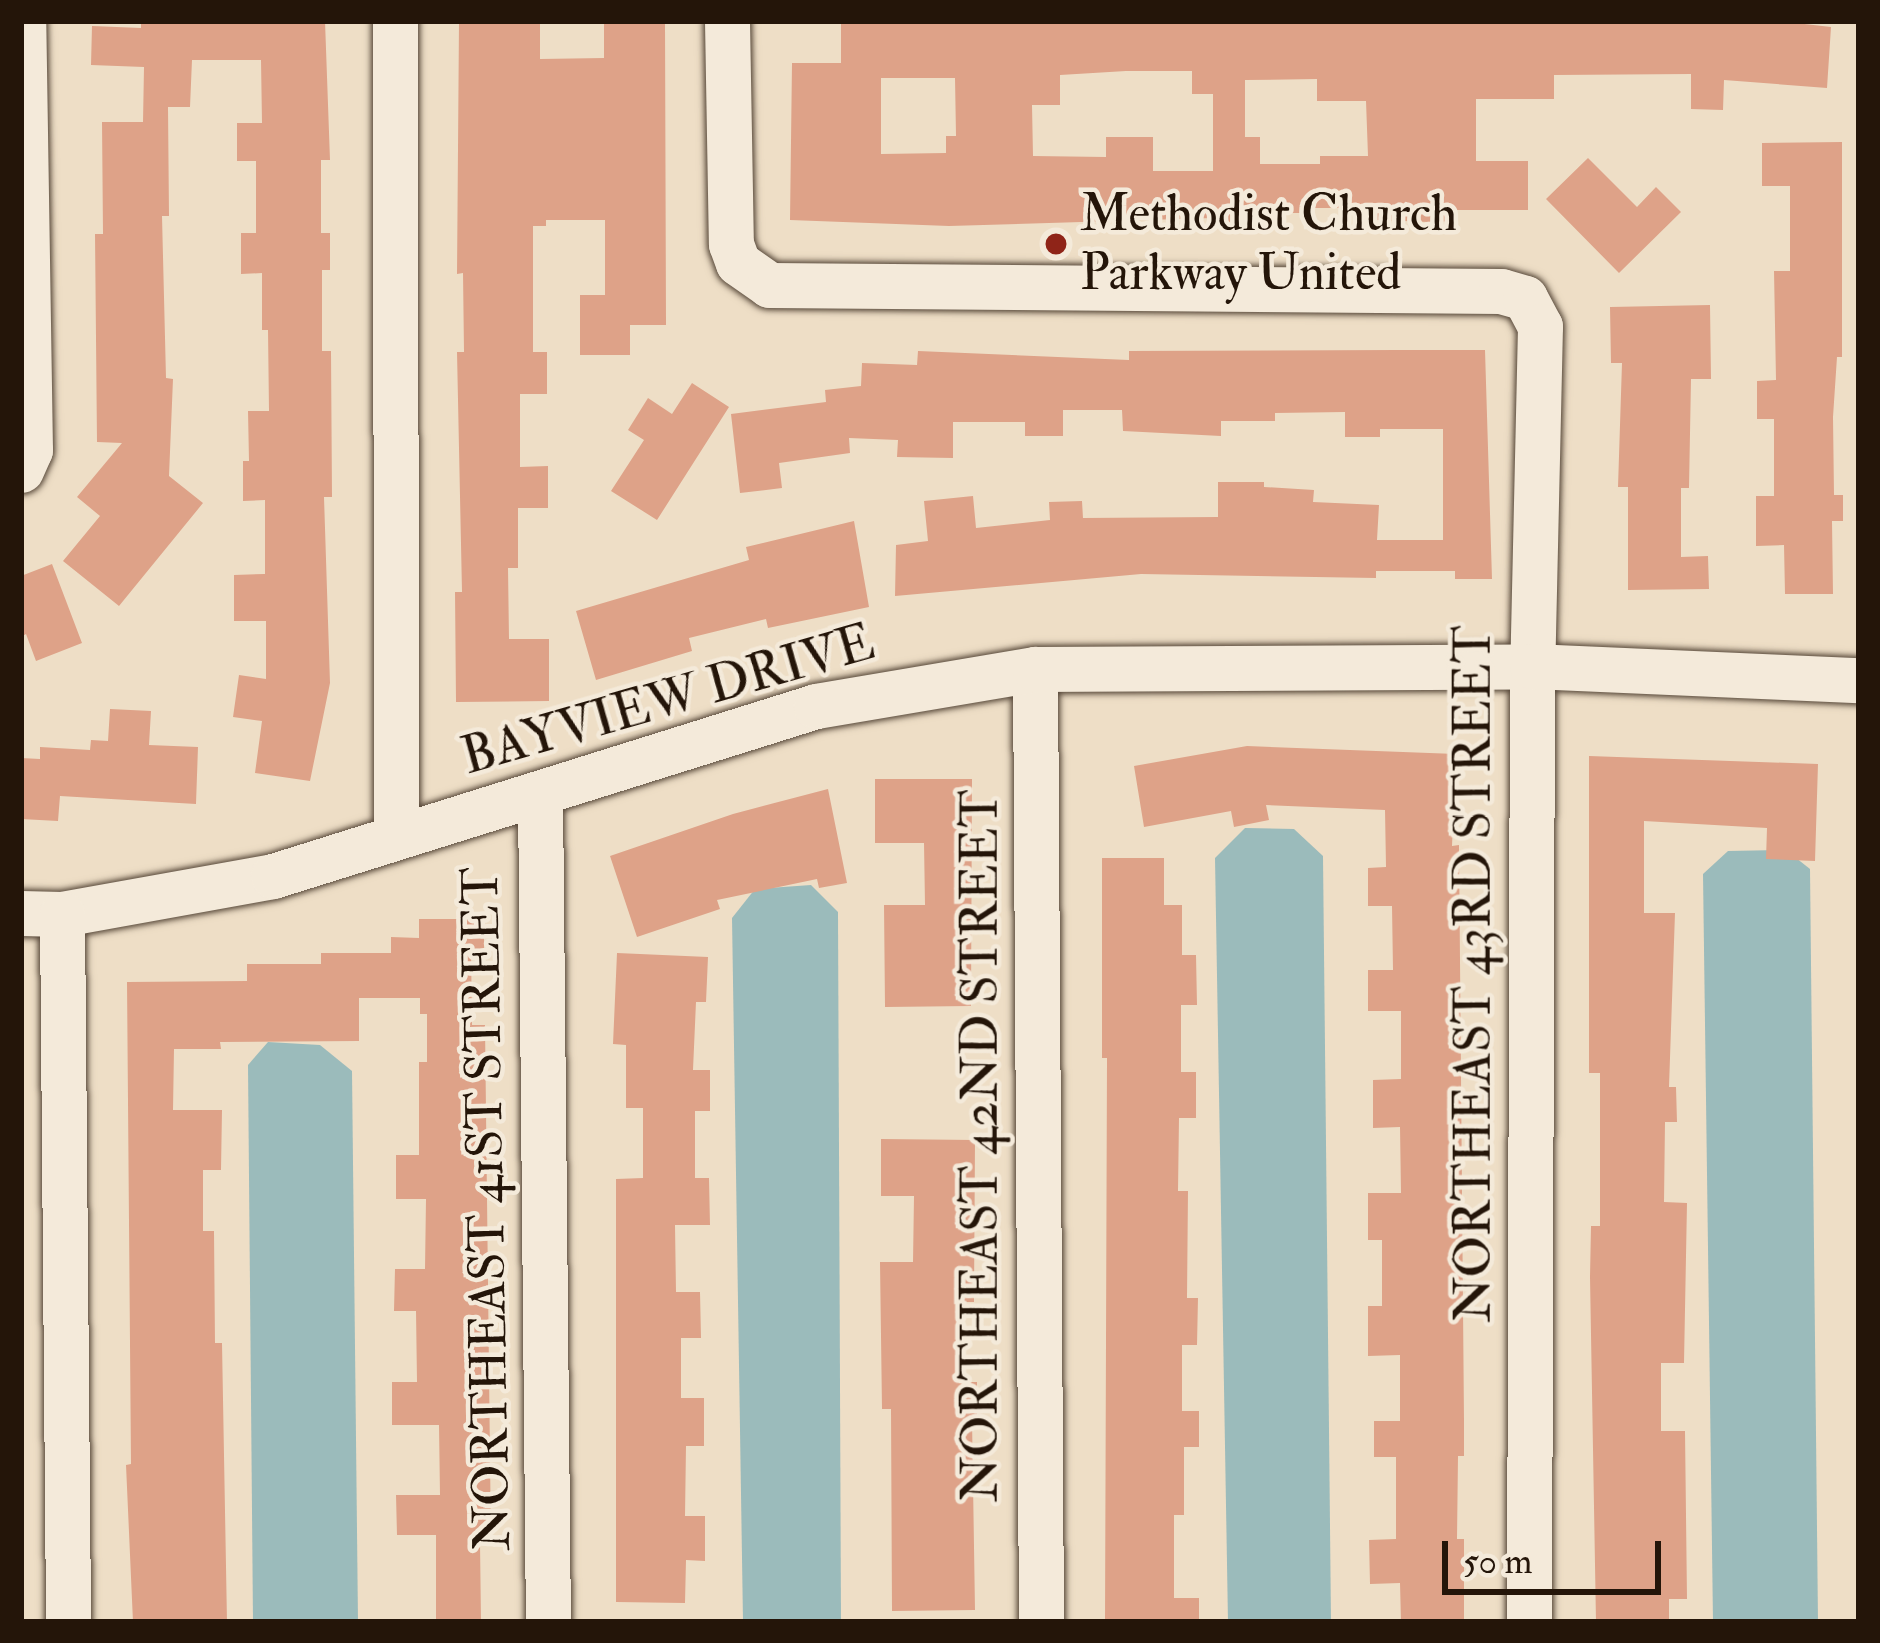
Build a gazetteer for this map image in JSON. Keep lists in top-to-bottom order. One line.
{"streets":{"street":["BAYVIEW DRIVE","NORTHEAST 43RD STREET","NORTHEAST 42ND STREET","NORTHEAST 41ST STREET"]},"crossings":[["BAYVIEW DRIVE","NORTHEAST 43RD STREET"],["BAYVIEW DRIVE","NORTHEAST 42ND STREET"],["BAYVIEW DRIVE","NORTHEAST 41ST STREET"]],"places":["Methodist Church Parkway United"],"scale_bar":"50 m"}
